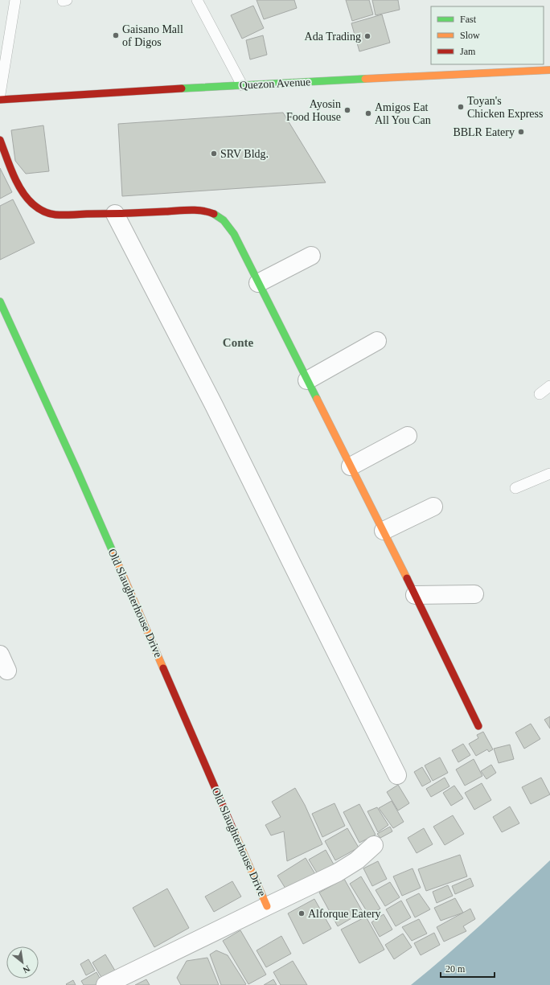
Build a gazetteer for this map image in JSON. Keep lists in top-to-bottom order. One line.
{"streets":{"street":["Quezon Avenue","Old Slaughterhouse Drive"]},"districts":["Conte"],"places":["Gaisano Mall of Digos","Ada Trading","Toyan's Chicken Express","Ayosin Food House","Amigos Eat All You Can","BBLR Eatery","SRV Bldg.","Alforque Eatery"],"legend":["Fast","Slow","Jam"],"scale_bar":"20 m","north":"bottom right"}
